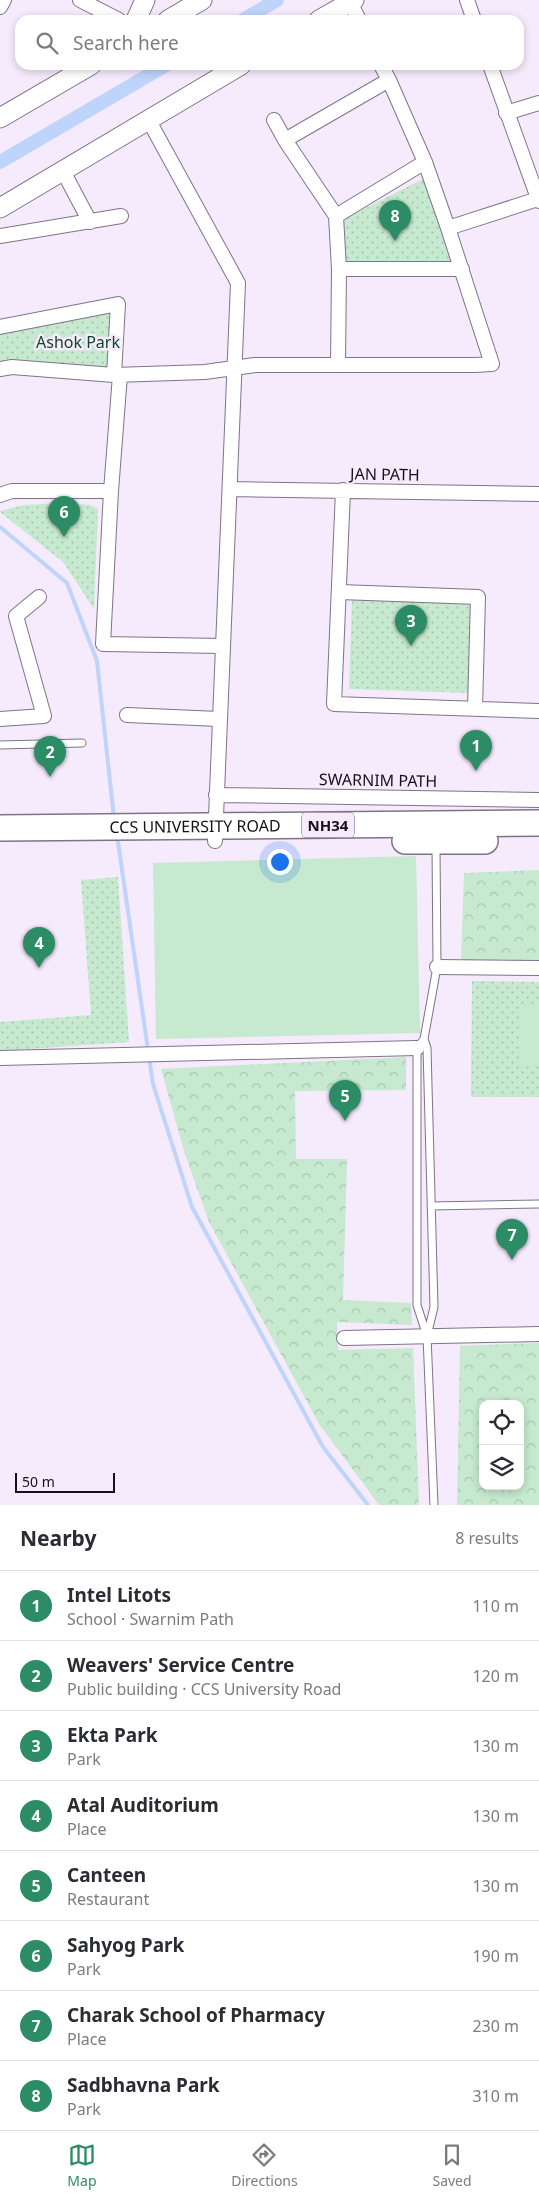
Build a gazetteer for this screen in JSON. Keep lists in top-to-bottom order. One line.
{"streets":{"highway":["NH34","CCS UNIVERSITY ROAD"],"street":["JAN PATH","SWARNIM PATH"]},"parks":["Ashok Park"],"scale_bar":"50 m","page":{"search":"Search here","pins":["8","6","3","1","2","4","5","7"],"scale":"50 m","heading":["Nearby","8 results"],"list":[{"mark":"1","name":"Intel Litots","note":"School · Swarnim Path","value":"110 m"},{"mark":"2","name":"Weavers' Service Centre","note":"Public building · CCS University Road","value":"120 m"},{"mark":"3","name":"Ekta Park","note":"Park","value":"130 m"},{"mark":"4","name":"Atal Auditorium","note":"Place","value":"130 m"},{"mark":"5","name":"Canteen","note":"Restaurant","value":"130 m"},{"mark":"6","name":"Sahyog Park","note":"Park","value":"190 m"},{"mark":"7","name":"Charak School of Pharmacy","note":"Place","value":"230 m"},{"mark":"8","name":"Sadbhavna Park","note":"Park","value":"310 m"}],"nav":["Map","Directions","Saved"]}}
